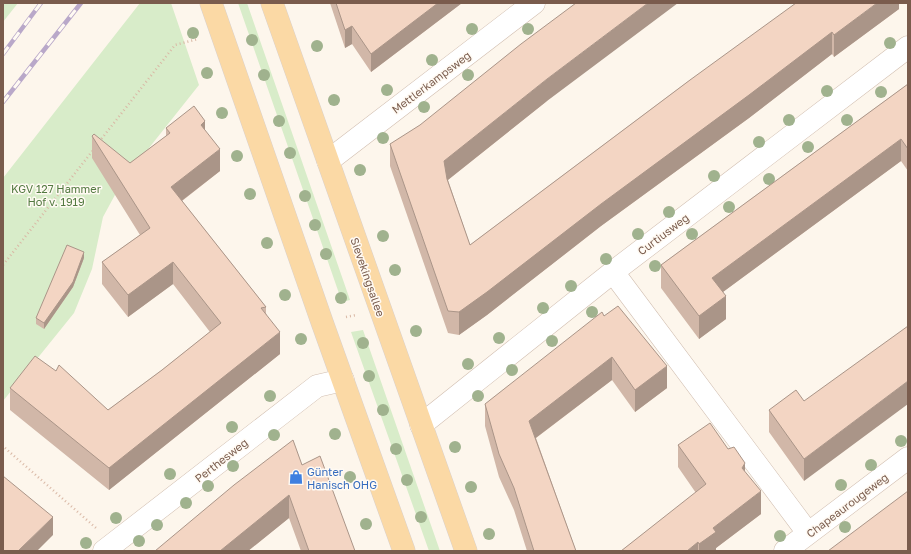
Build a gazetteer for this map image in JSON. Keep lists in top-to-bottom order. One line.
{"streets":{"main road":["Sievekingsallee"],"street":["Mettlerkampsweg","Curtiusweg","Perthesweg","Chapeaurougeweg"]},"crossings":[["Mettlerkampsweg","Sievekingsallee"],["Curtiusweg","Sievekingsallee"]],"parks":["KGV 127 Hammer Hof v. 1919"],"places":{"shop":["Günter Hanisch OHG"]}}
